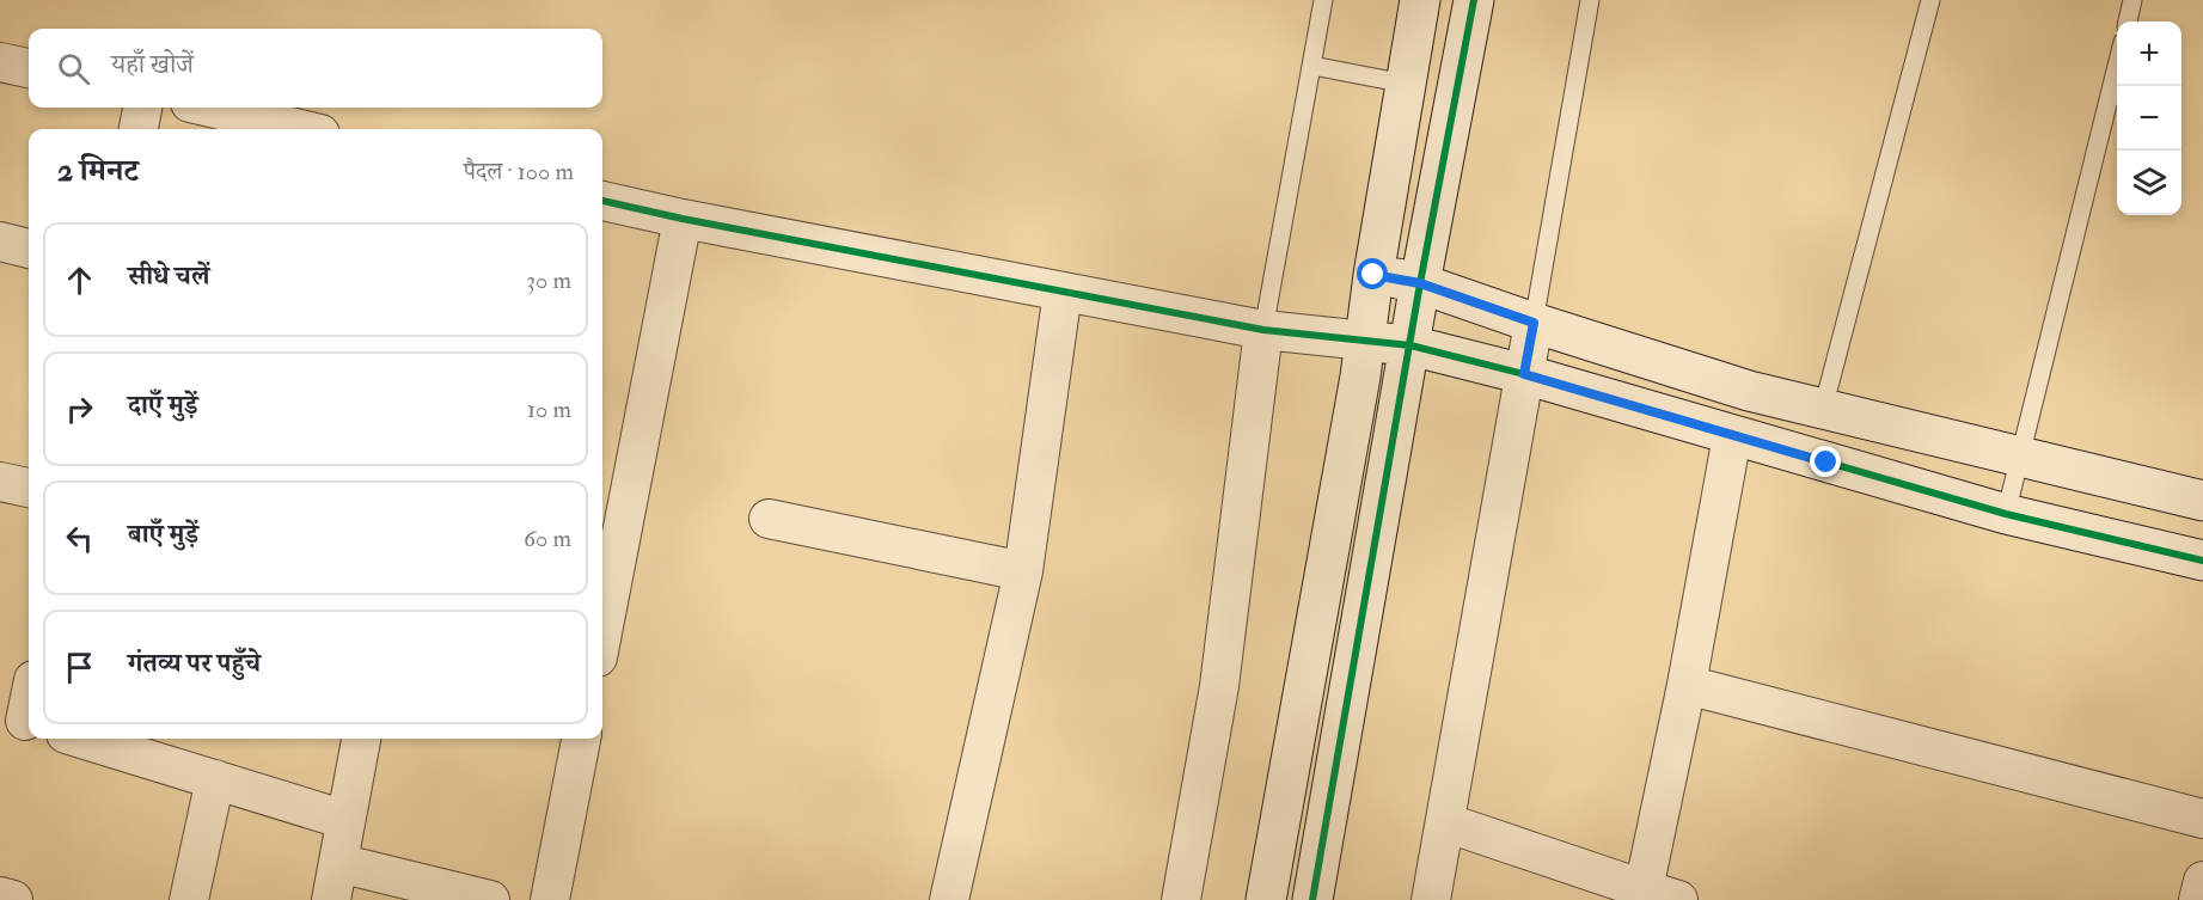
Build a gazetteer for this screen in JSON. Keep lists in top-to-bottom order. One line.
{"page":{"map_buttons":["+","−"],"search":"यहाँ खोजें","heading":["2 मिनट","पैदल · 100 m"],"list":[["सीधे चलें","30 m"],["दाएँ मुड़ें","10 m"],["बाएँ मुड़ें","60 m"],"गंतव्य पर पहुँचे"]}}
